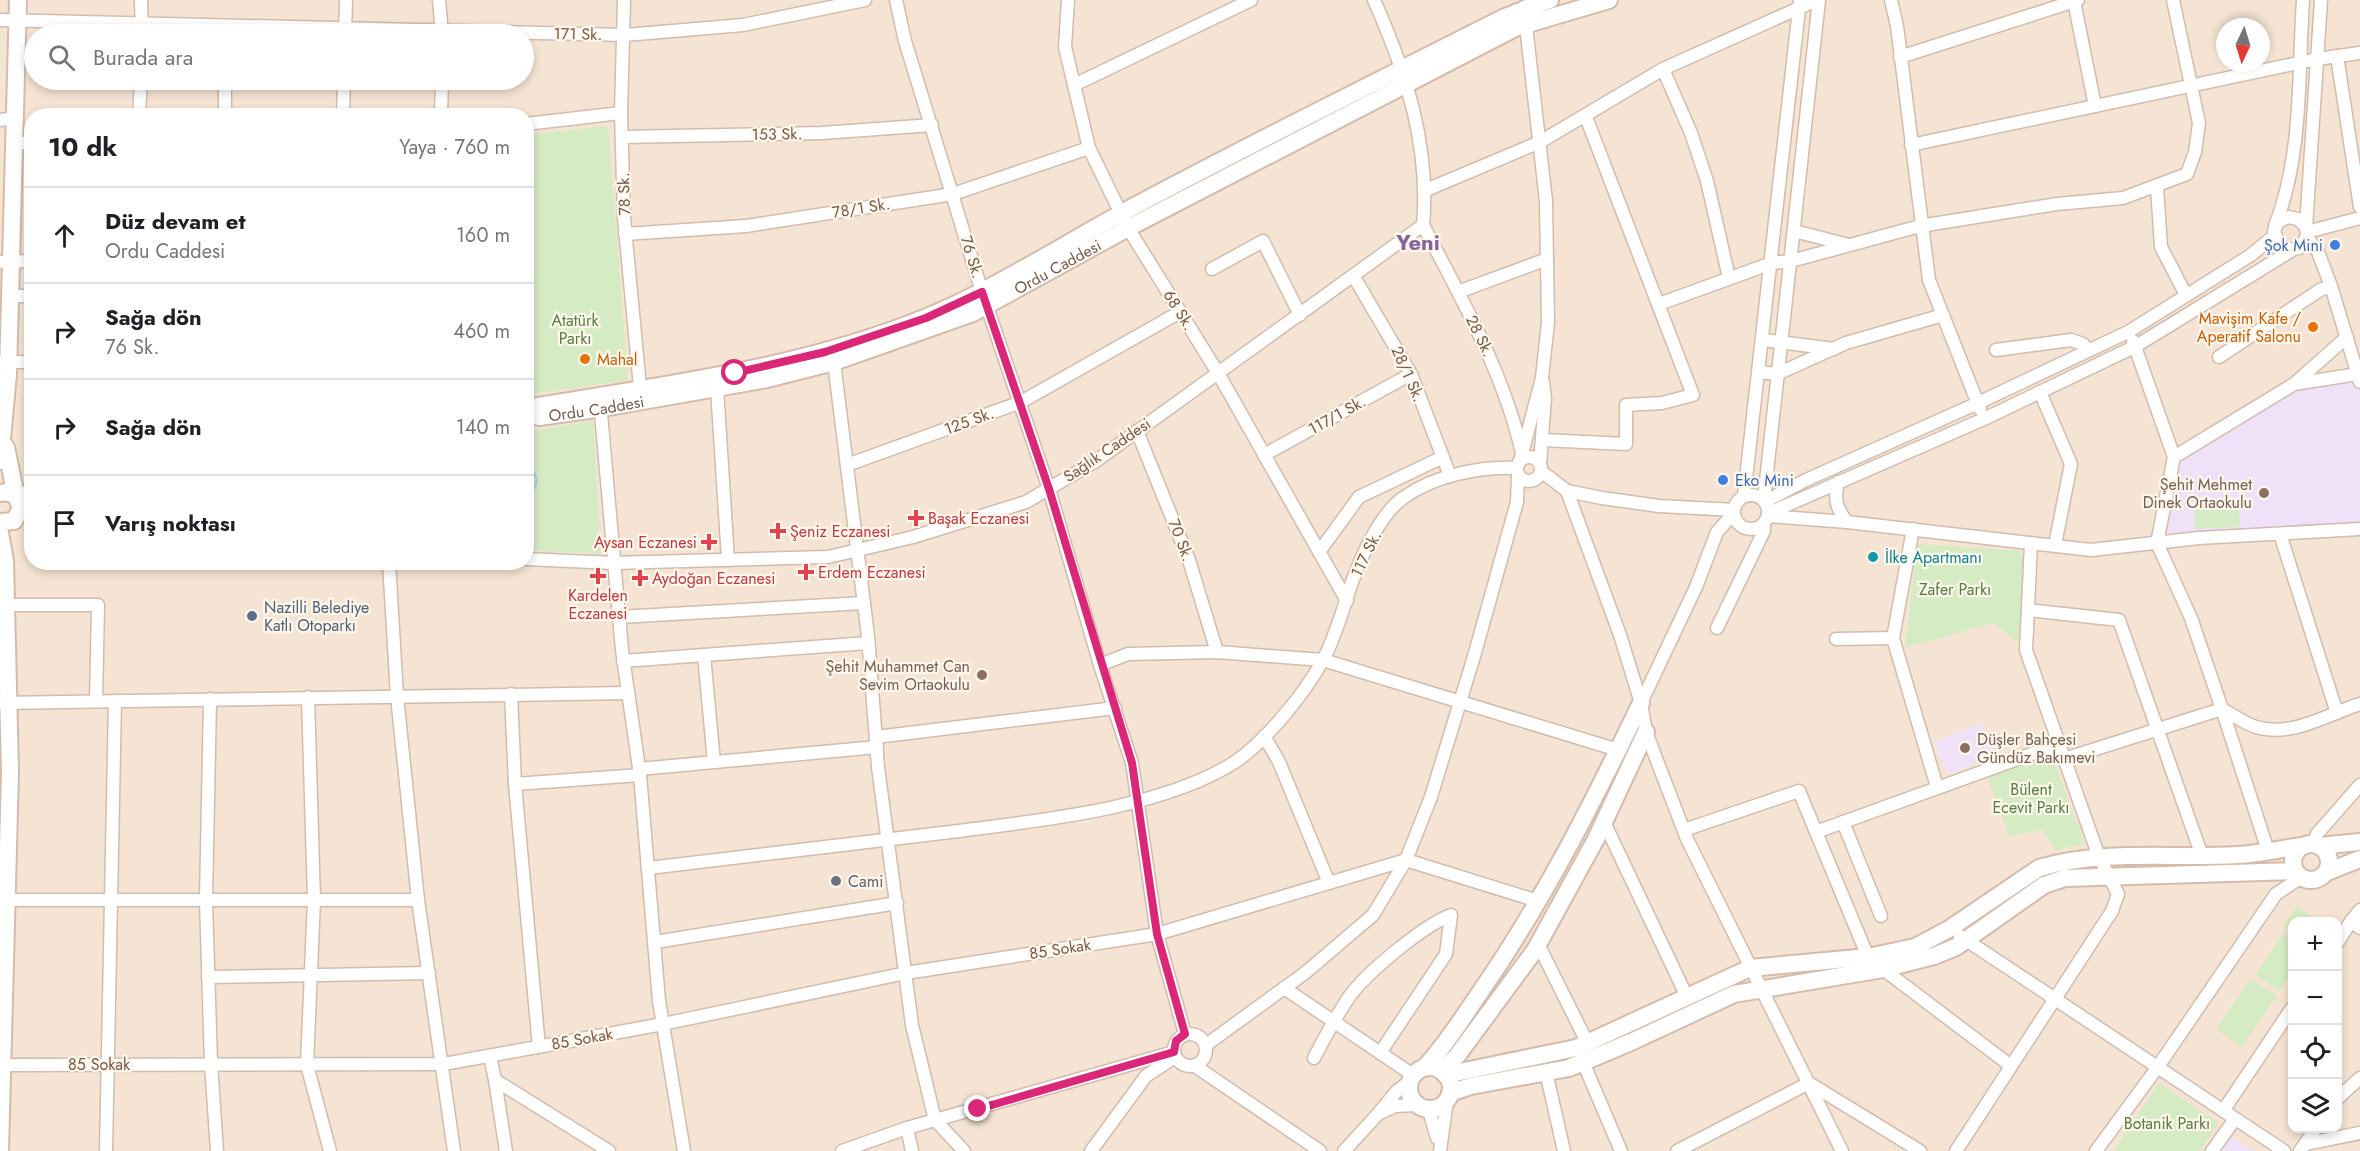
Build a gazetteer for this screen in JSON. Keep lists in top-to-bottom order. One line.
{"streets":{"street":["171 Sk.","153 Sk.","78 Sk.","78/1 Sk.","76 Sk.","Ordu Caddesi","68 Sk.","28 Sk.","28/1 Sk.","117/1 Sk.","125 Sk.","Sağlık Caddesi","70 Sk.","117 Sk.","85 Sokak"]},"crossings":[["171 Sk.","78 Sk."],["153 Sk.","78 Sk."],["153 Sk.","76 Sk."],["78 Sk.","78/1 Sk."],["78 Sk.","Ordu Caddesi"],["78/1 Sk.","76 Sk."],["78/1 Sk.","68 Sk."],["76 Sk.","Ordu Caddesi"],["76 Sk.","125 Sk."],["76 Sk.","Sağlık Caddesi"],["76 Sk.","117 Sk."],["76 Sk.","85 Sokak"],["Ordu Caddesi","68 Sk."],["68 Sk.","117/1 Sk."],["68 Sk.","125 Sk."],["68 Sk.","Sağlık Caddesi"],["68 Sk.","117 Sk."],["28 Sk.","Sağlık Caddesi"],["28 Sk.","117 Sk."],["28/1 Sk.","117/1 Sk."],["28/1 Sk.","Sağlık Caddesi"],["28/1 Sk.","117 Sk."],["Sağlık Caddesi","70 Sk."]],"districts":["Yeni"],"parks":["Atatürk Parkı","Zafer Parkı","Bülent Ecevit Parkı","Botanik Parkı"],"places":{"other":["Şok Mini","Mavişim Kafe / Aperatif Salonu","Mahal","Eko Mini","Şehit Mehmet Dinek Ortaokulu","İlke Apartmanı","Nazilli Belediye Katlı Otoparkı","Şehit Muhammet Can Sevim Ortaokulu","Düşler Bahçesi Gündüz Bakımevi","Cami"],"health":["Başak Eczanesi","Şeniz Eczanesi","Aysan Eczanesi","Erdem Eczanesi","Kardelen Eczanesi","Aydoğan Eczanesi"]},"north":"bottom","page":{"search":"Burada ara","heading":["10 dk","Yaya · 760 m"],"list":[["Düz devam et","Ordu Caddesi","160 m"],["Sağa dön","76 Sk.","460 m"],["Sağa dön","140 m"],"Varış noktası"],"map_buttons":["+","−"]}}
